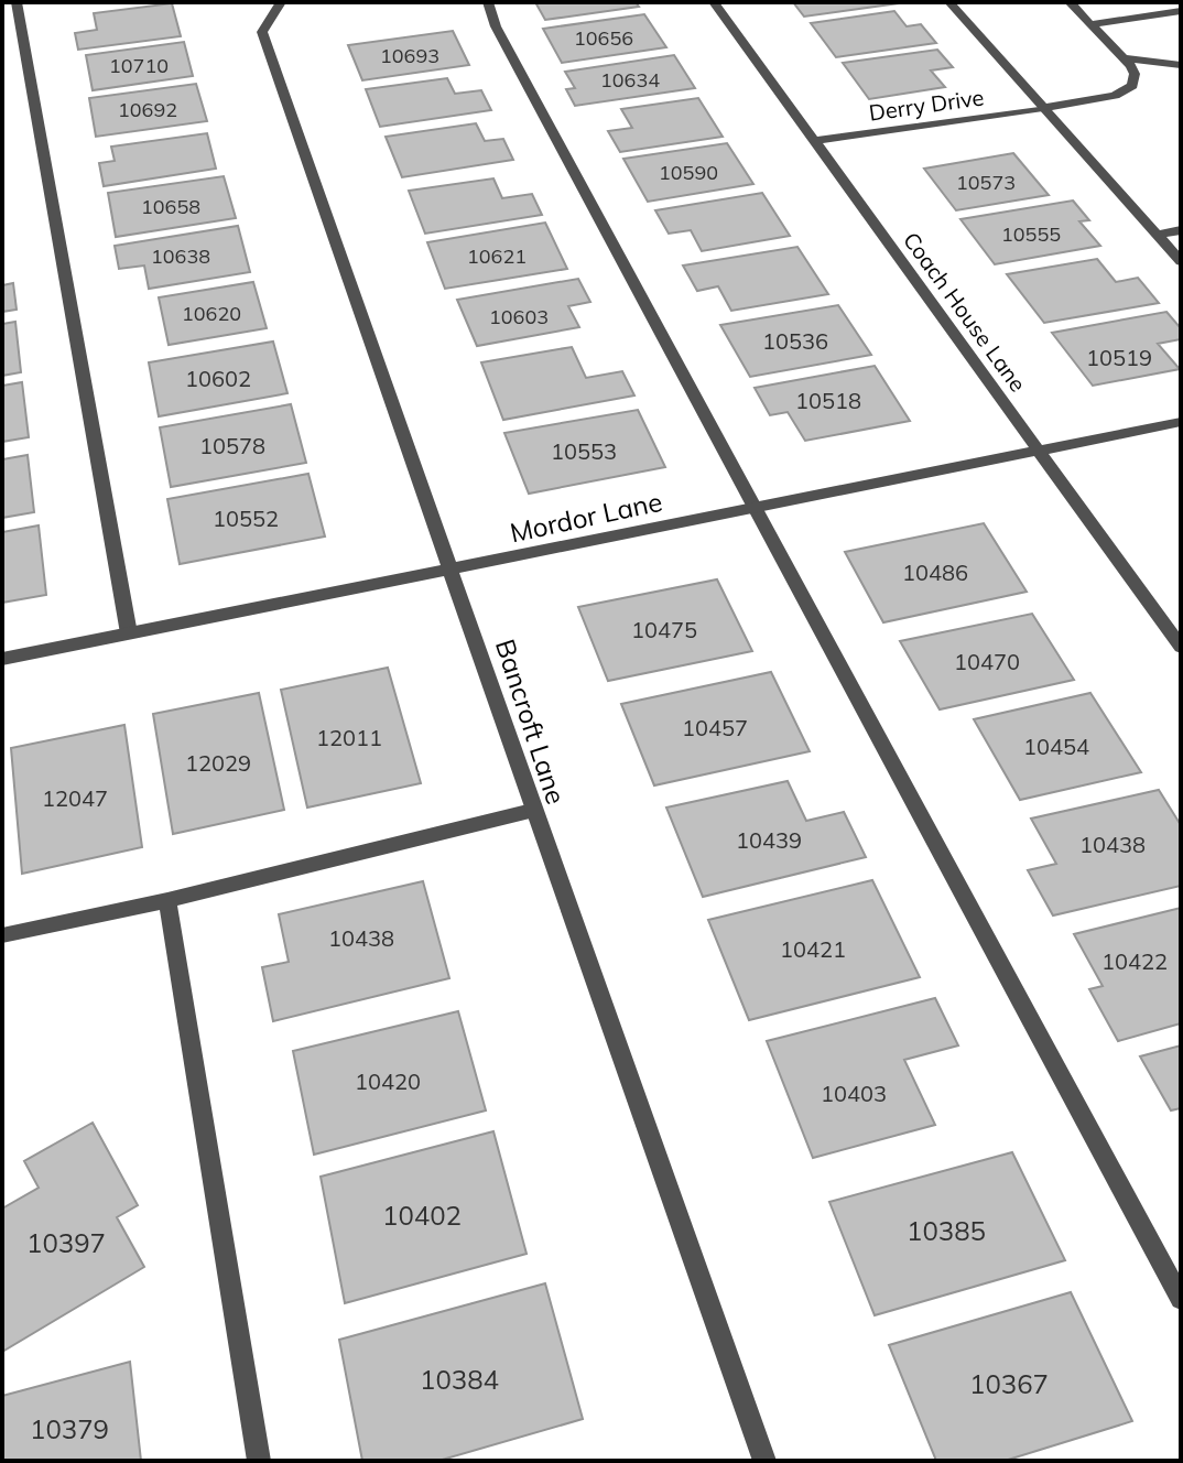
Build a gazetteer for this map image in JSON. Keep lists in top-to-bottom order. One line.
{"streets":{"street":["Derry Drive","Coach House Lane","Mordor Lane","Bancroft Lane"]},"crossings":[["Derry Drive","Coach House Lane"],["Coach House Lane","Mordor Lane"],["Mordor Lane","Bancroft Lane"]],"house_numbers":["10656","10693","10710","10634","10692","10590","10573","10658","10555","10638","10621","10620","10603","10536","10519","10602","10518","10578","10553","10552","10486","10475","10470","10457","12011","10454","12029","12047","10439","10438","10438","10421","10422","10420","10403","10402","10385","10397","10384","10367","10379"]}
